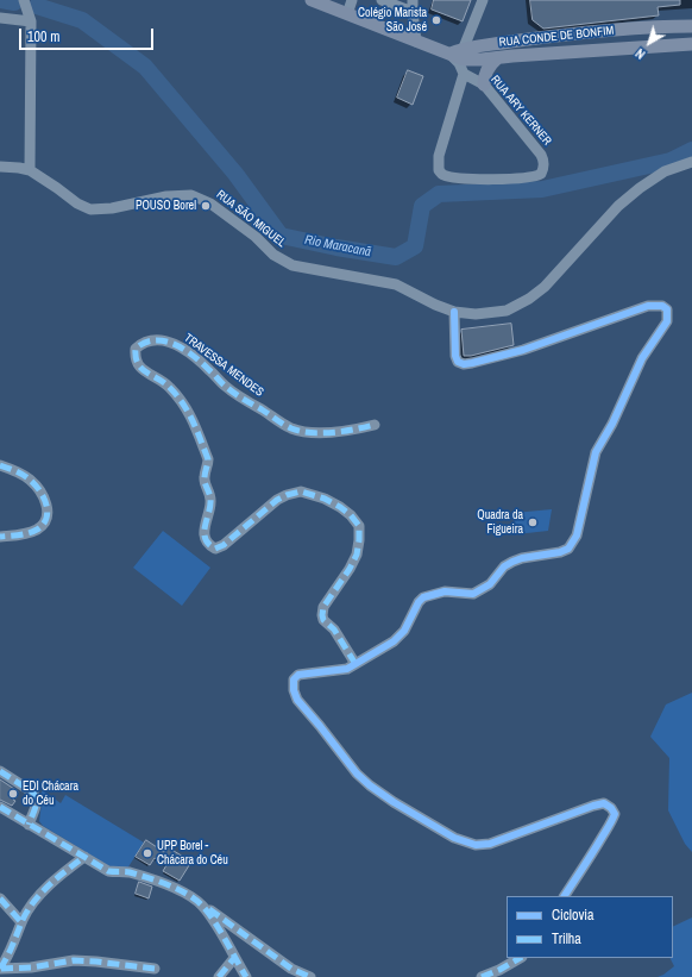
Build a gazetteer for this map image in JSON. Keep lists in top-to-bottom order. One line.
{"streets":{"main road":["RUA CONDE DE BONFIM"],"street":["RUA ARY KERNER","RUA SÃO MIGUEL","TRAVESSA MENDES"]},"water":["Rio Maracanã"],"places":["Colégio Marista São José","POUSO Borel","Quadra da Figueira","EDI Chácara do Céu","UPP Borel - Chácara do Céu"],"legend":["Ciclovia","Trilha"],"scale_bar":"100 m","north":"bottom left"}
